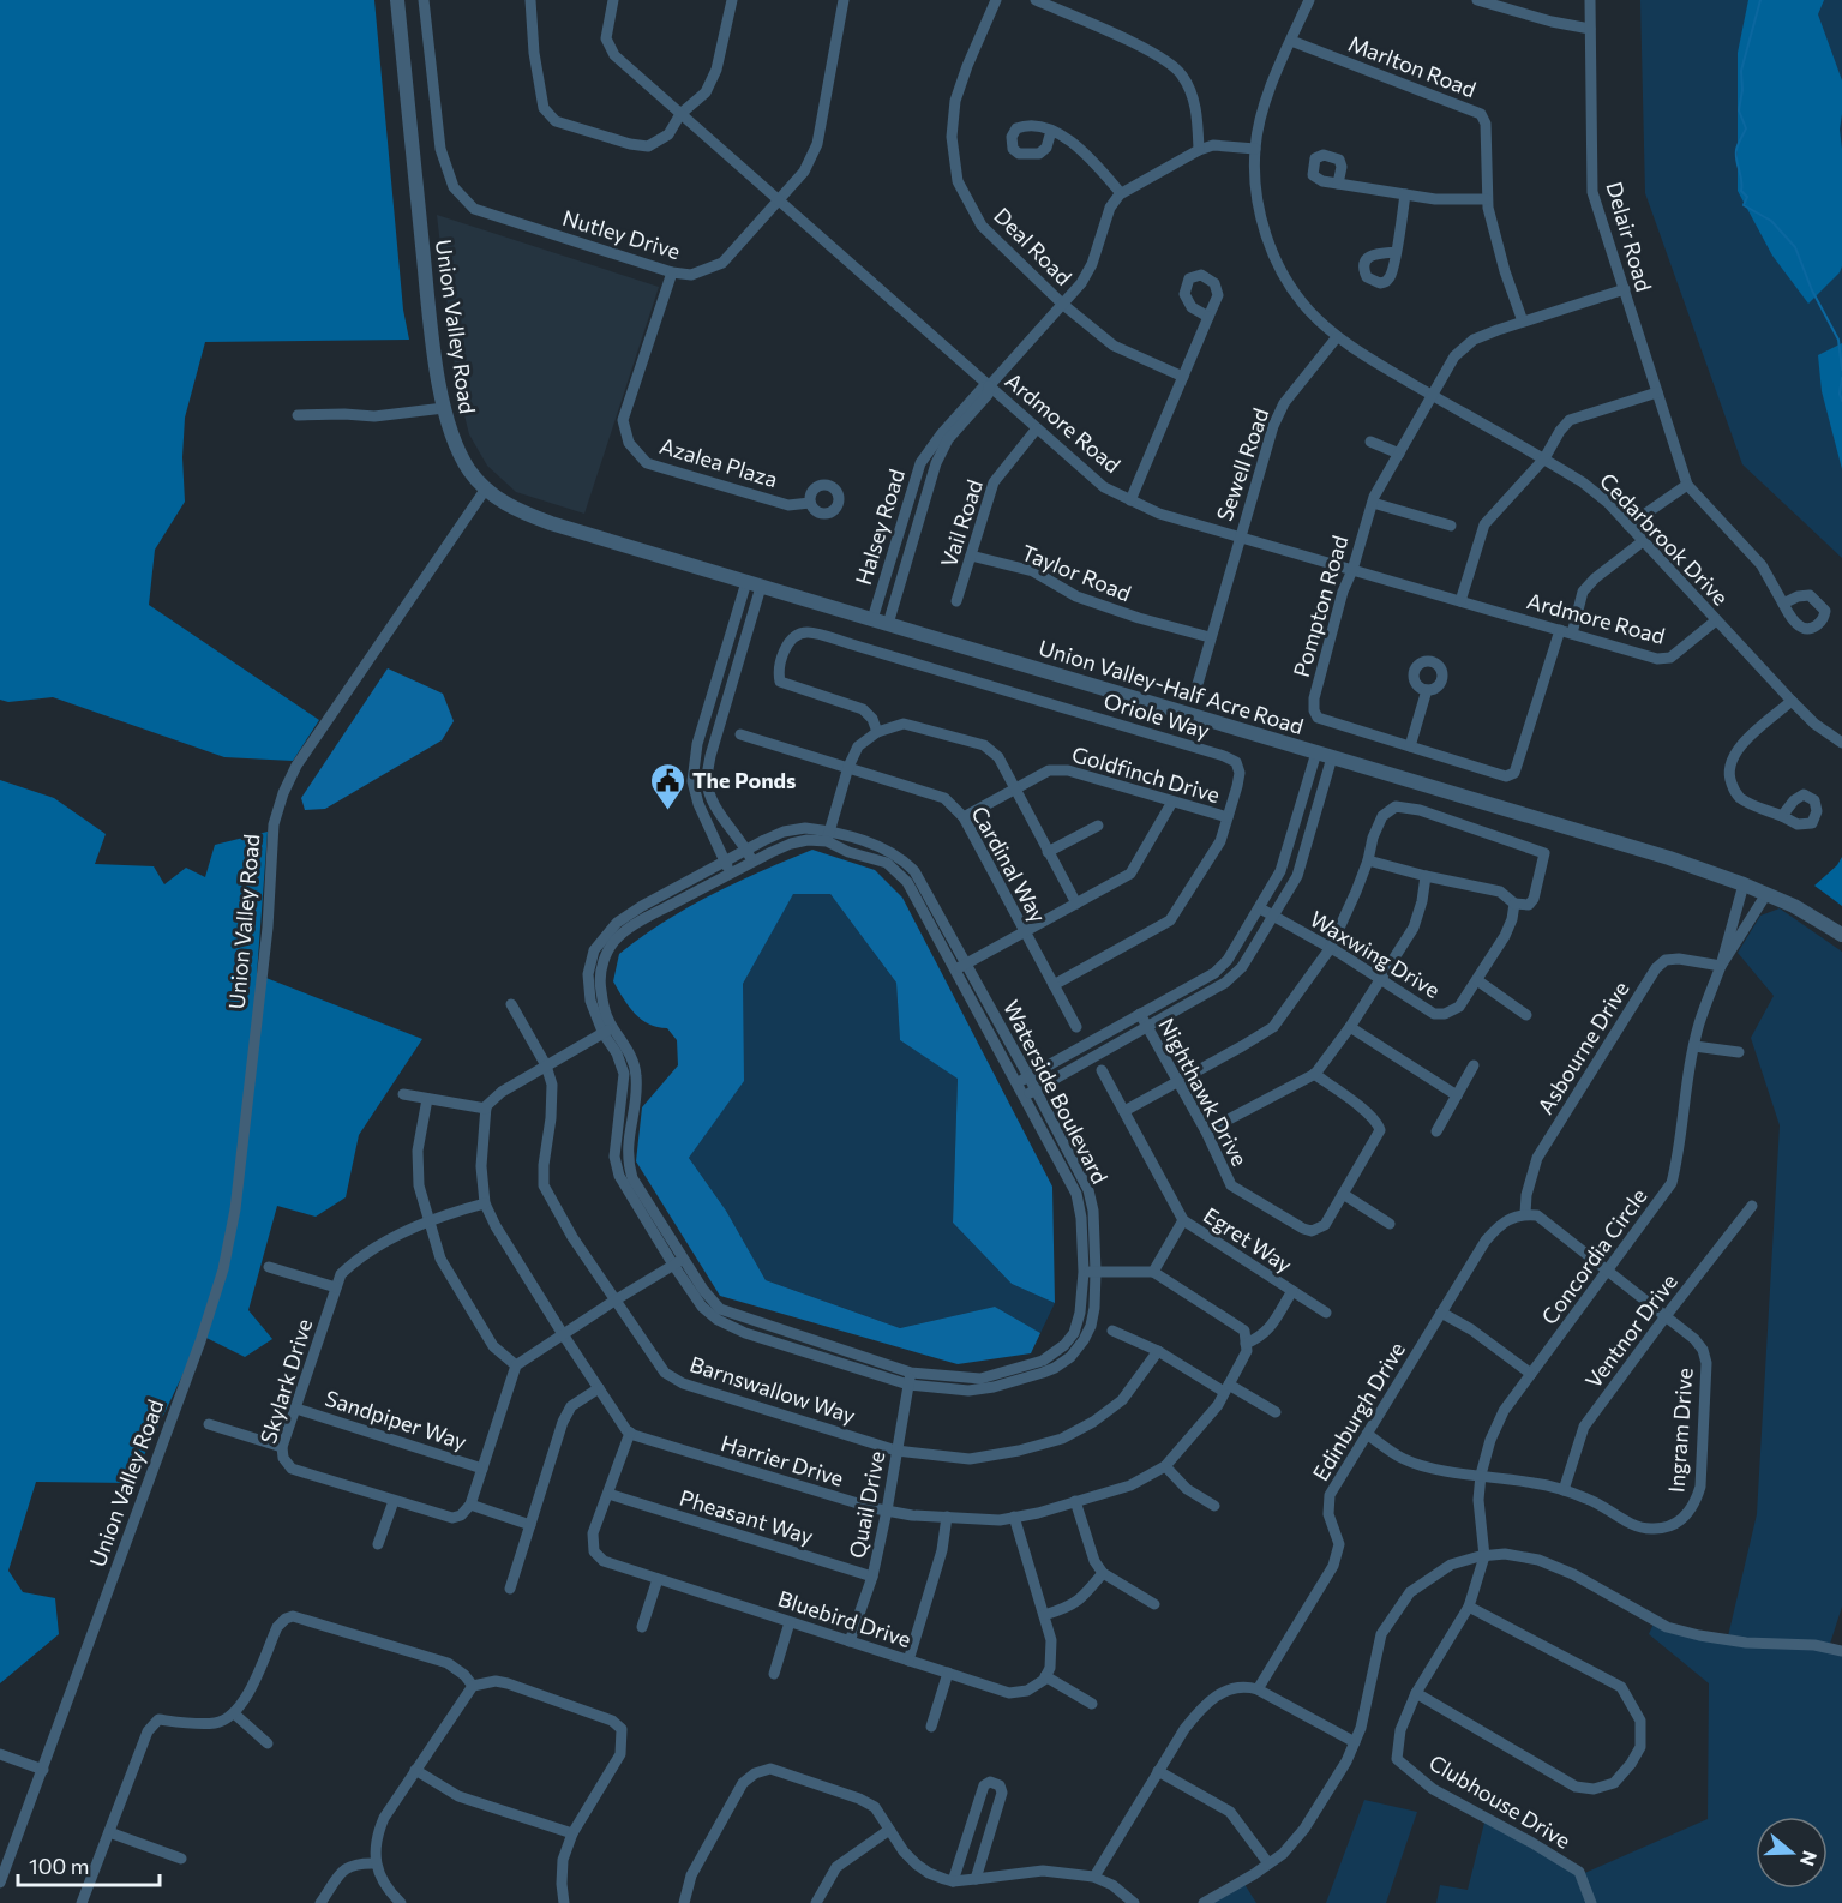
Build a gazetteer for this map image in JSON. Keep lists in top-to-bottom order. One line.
{"streets":{"street":["Marlton Road","Nutley Drive","Delair Road","Deal Road","Union Valley Road","Ardmore Road","Azalea Plaza","Sewell Road","Vail Road","Halsey Road","Cedarbrook Drive","Taylor Road","Pompton Road","Union Valley-Half Acre Road","Oriole Way","Goldfinch Drive","Cardinal Way","Waxwing Drive","Asbourne Drive","Waterside Boulevard","Nighthawk Drive","Egret Way","Concordia Circle","Ventnor Drive","Skylark Drive","Barnswallow Way","Edinburgh Drive","Sandpiper Way","Ingram Drive","Harrier Drive","Quail Drive","Pheasant Way","Bluebird Drive","Clubhouse Drive"]},"crossings":[["Marlton Road","Cedarbrook Drive"],["Marlton Road","Pompton Road"],["Nutley Drive","Ardmore Road"],["Nutley Drive","Azalea Plaza"],["Delair Road","Pompton Road"],["Deal Road","Halsey Road"],["Union Valley Road","Union Valley-Half Acre Road"],["Ardmore Road","Sewell Road"],["Ardmore Road","Vail Road"],["Ardmore Road","Halsey Road"],["Ardmore Road","Cedarbrook Drive"],["Ardmore Road","Pompton Road"],["Sewell Road","Cedarbrook Drive"],["Sewell Road","Taylor Road"],["Vail Road","Taylor Road"],["Halsey Road","Union Valley-Half Acre Road"],["Cedarbrook Drive","Pompton Road"],["Union Valley-Half Acre Road","Concordia Circle"],["Oriole Way","Goldfinch Drive"],["Oriole Way","Cardinal Way"],["Goldfinch Drive","Cardinal Way"],["Asbourne Drive","Concordia Circle"],["Asbourne Drive","Edinburgh Drive"],["Asbourne Drive","Ingram Drive"],["Waterside Boulevard","Quail Drive"],["Concordia Circle","Ingram Drive"],["Ventnor Drive","Ingram Drive"],["Skylark Drive","Sandpiper Way"],["Barnswallow Way","Quail Drive"],["Edinburgh Drive","Ingram Drive"],["Harrier Drive","Quail Drive"],["Harrier Drive","Bluebird Drive"],["Quail Drive","Pheasant Way"],["Quail Drive","Bluebird Drive"],["Pheasant Way","Bluebird Drive"]],"places":{"public building":["The Ponds"]},"scale_bar":"100 m","north":"right"}
